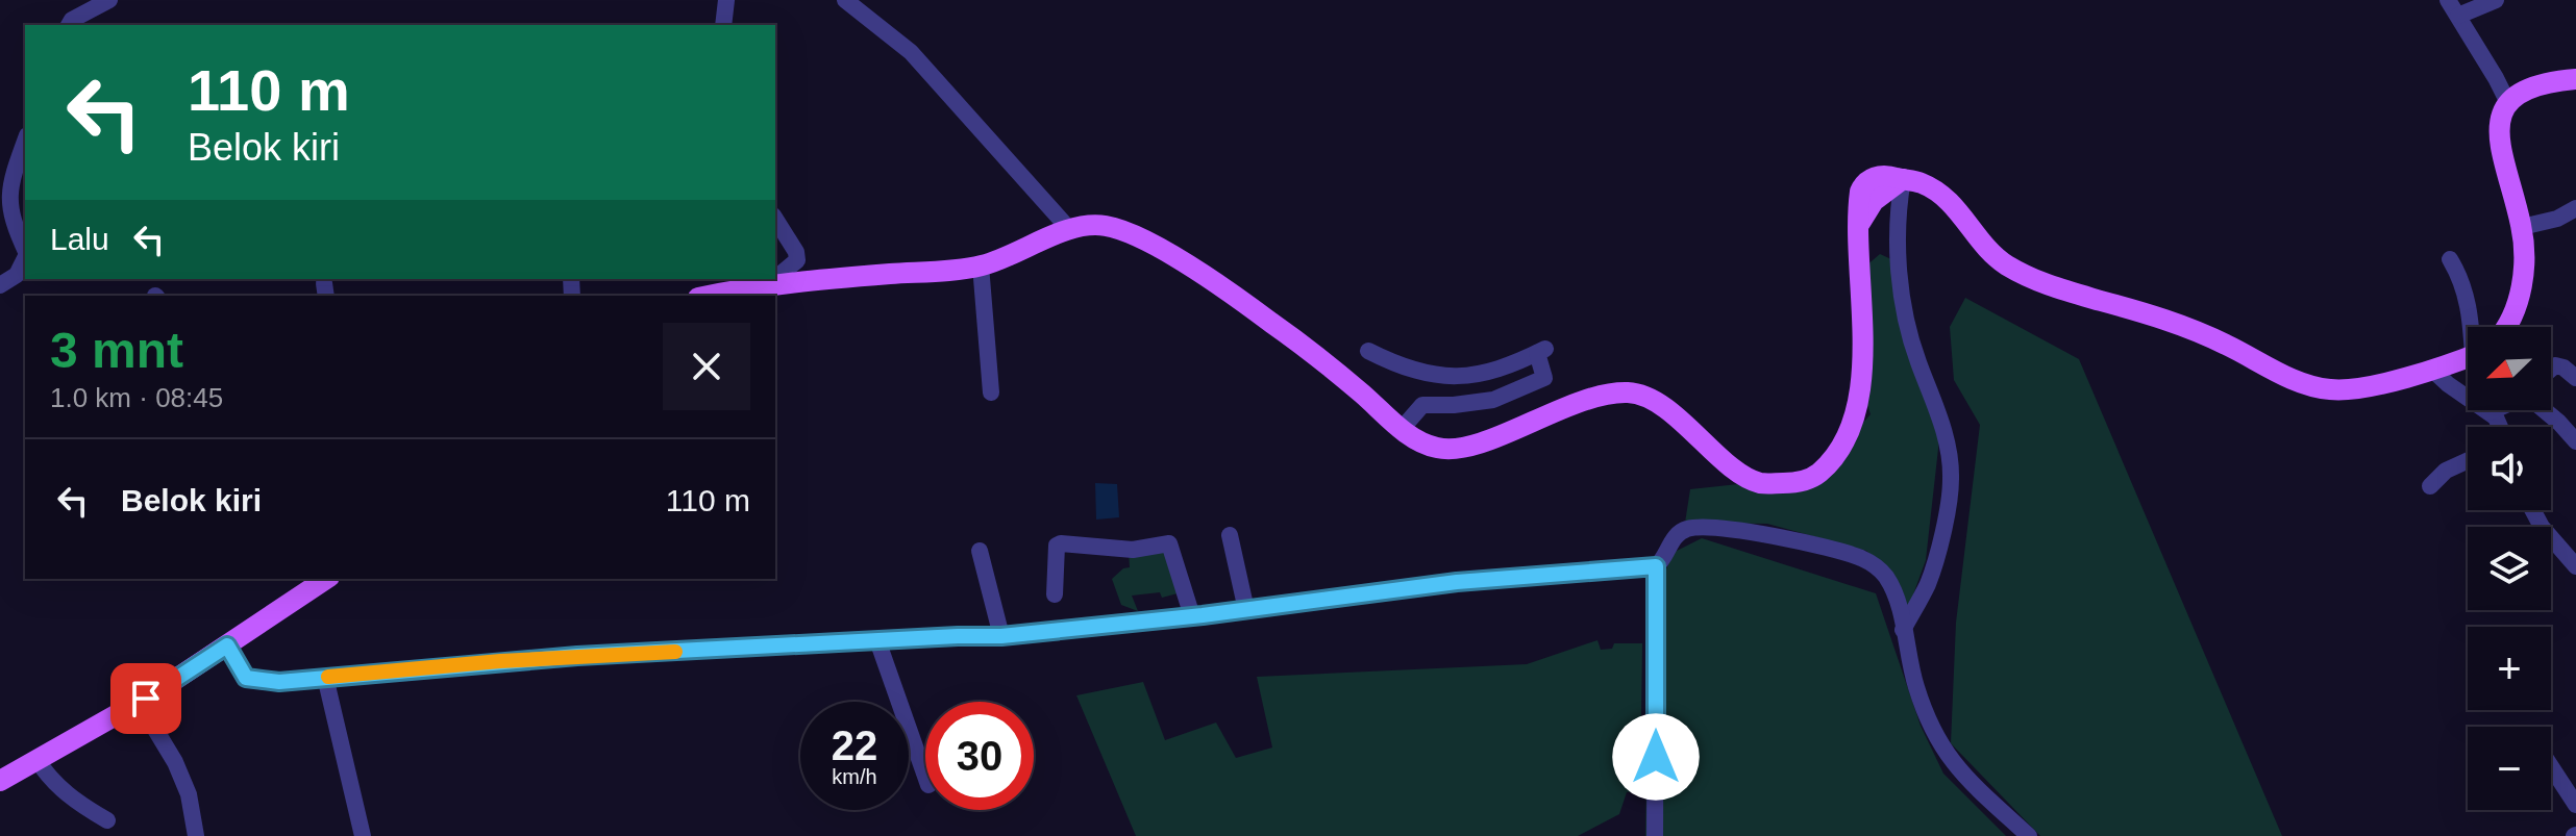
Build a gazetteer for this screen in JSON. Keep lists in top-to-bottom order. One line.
{"north":"bottom left","page":{"turn":["110 m","Belok kiri"],"then":"Lalu","heading":["3 mnt","1.0 km · 08:45"],"map_buttons":["+","−"],"list":[{"name":"Belok kiri","value":"110 m"}],"speed":"22 km/h","limit":"30"}}
